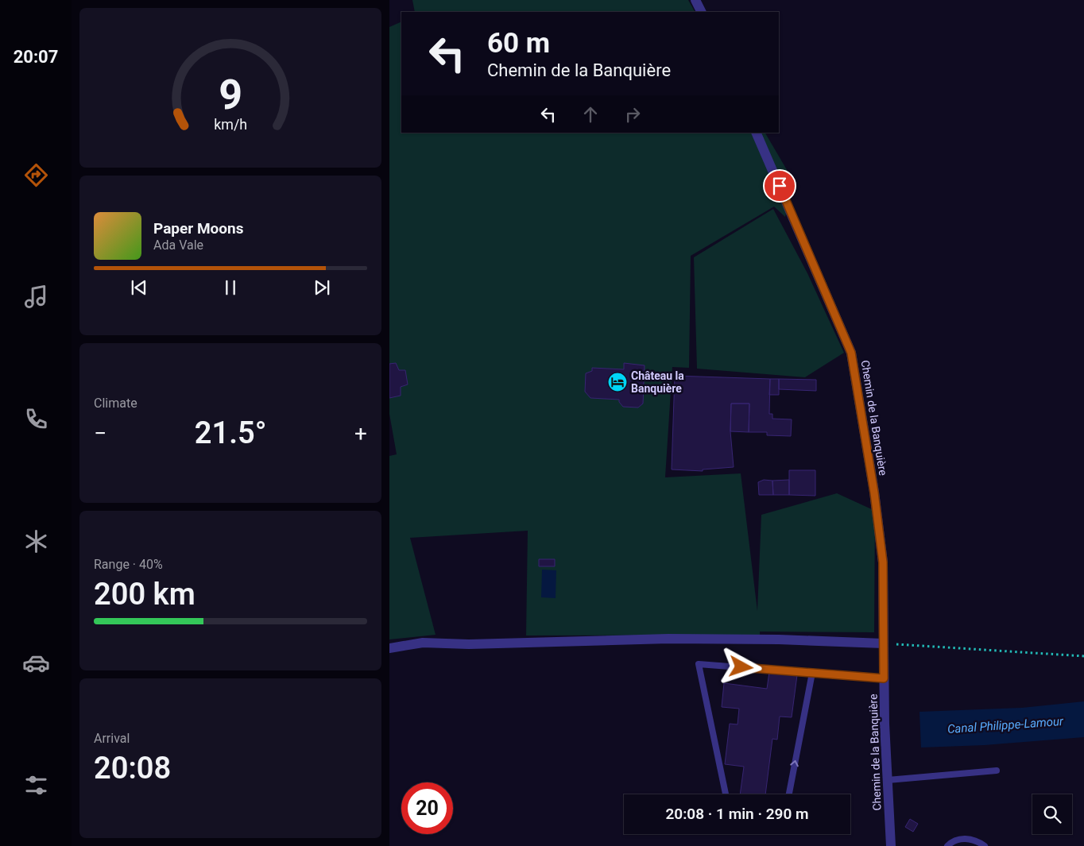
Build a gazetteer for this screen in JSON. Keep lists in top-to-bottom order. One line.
{"streets":{"street":["Chemin de la Banquière"]},"water":["Canal Philippe-Lamour"],"places":{"hotel":["Château la Banquière"]},"page":{"tabs":"20:07","turn":["60 m","Chemin de la Banquière"],"song":["Paper Moons","Ada Vale"],"tile":["Climate",["Range · 40%","200 km"],["Arrival","20:08"]],"heat":["−","21.5°","+"],"limit":"20","trip":"20:08 · 1 min · 290 m","gauge":["9","km/h"]}}
